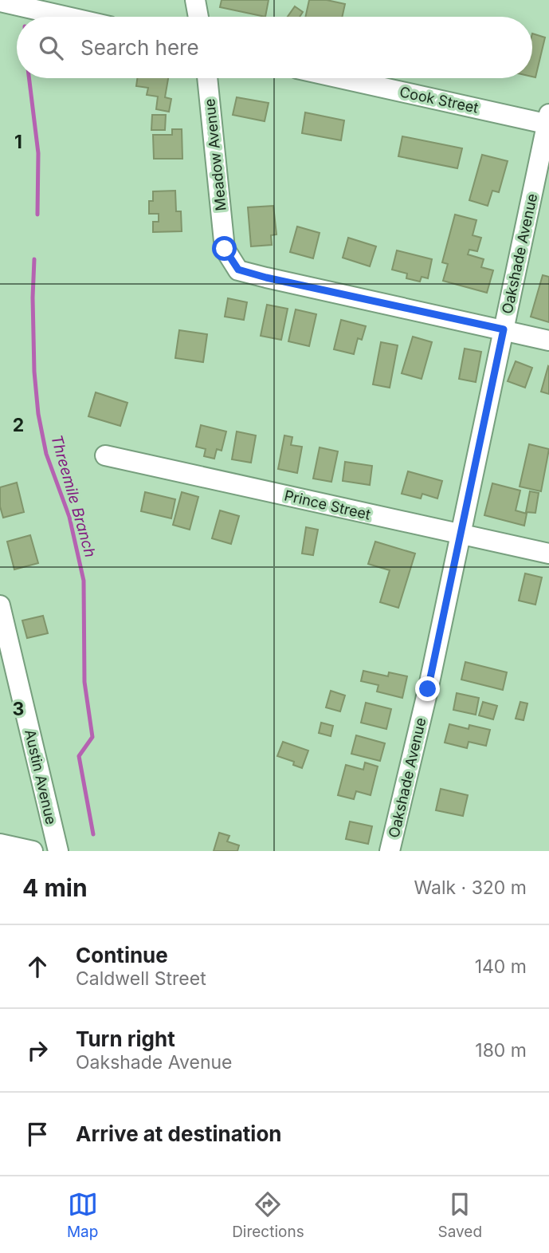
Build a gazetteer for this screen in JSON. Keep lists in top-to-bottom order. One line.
{"streets":{"street":["Cook Street","Meadow Avenue","Oakshade Avenue","Prince Street","Austin Avenue"]},"crossings":[["Cook Street","Oakshade Avenue"],["Meadow Avenue","Oakshade Avenue"],["Oakshade Avenue","Prince Street"]],"water":["Threemile Branch"],"page":{"search":"Search here","heading":["4 min","Walk · 320 m"],"list":[["Continue","Caldwell Street","140 m"],["Turn right","Oakshade Avenue","180 m"],"Arrive at destination"],"nav":["Map","Directions","Saved"]},"grid":{"rows":["1","2","3"]}}
